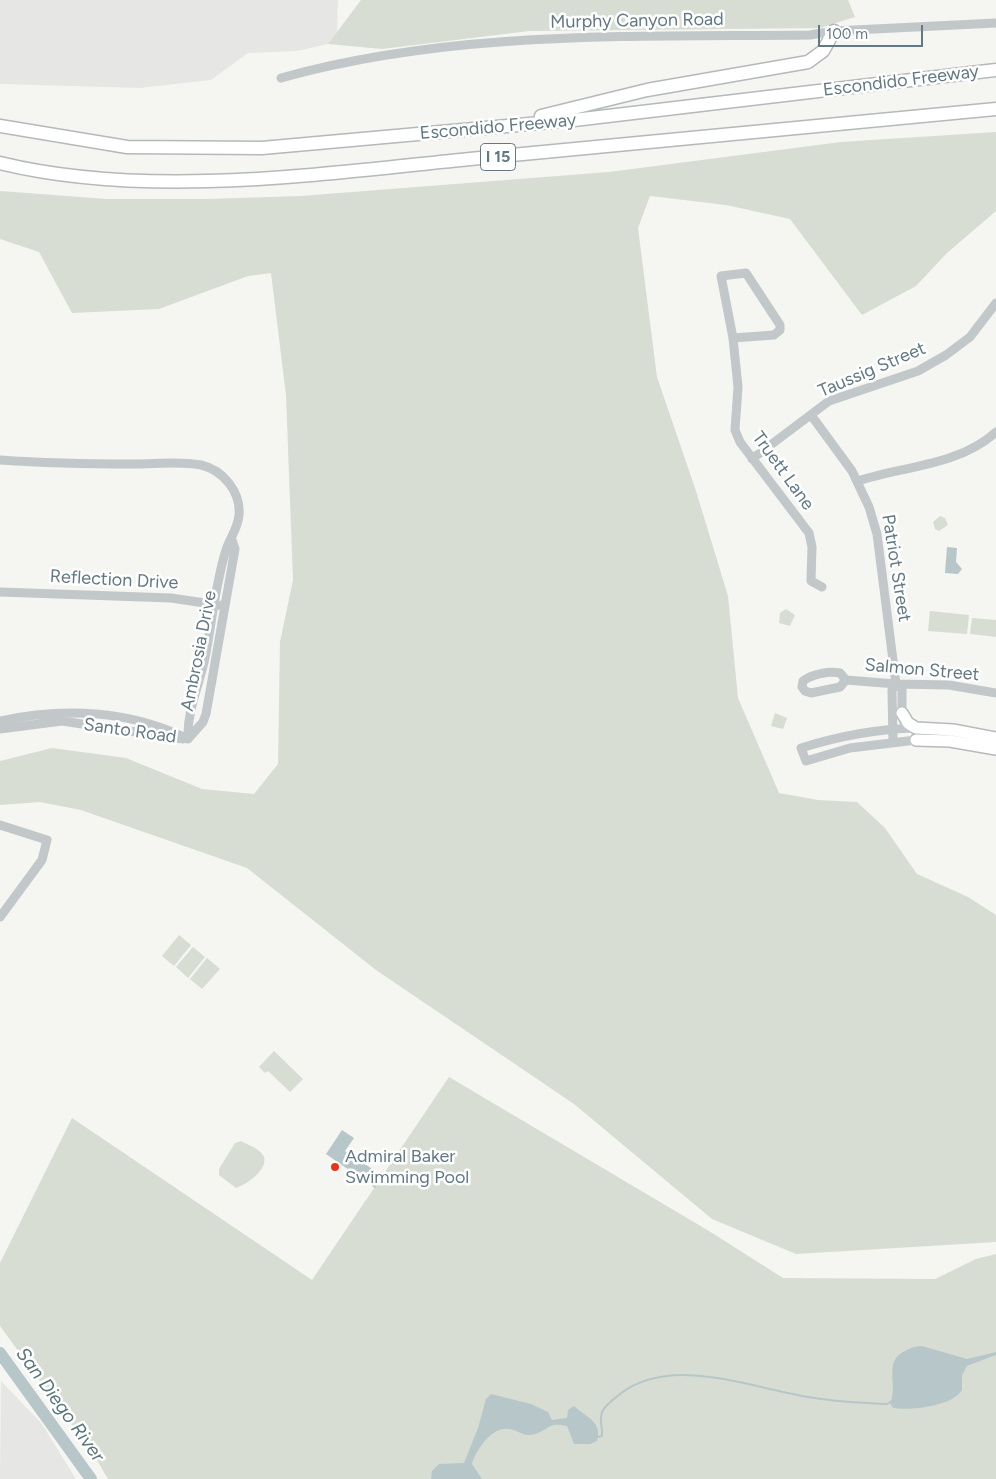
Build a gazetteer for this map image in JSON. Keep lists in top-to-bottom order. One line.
{"streets":{"highway":["Escondido Freeway","I 15"],"street":["Murphy Canyon Road","Taussig Street","Truett Lane","Patriot Street","Reflection Drive","Ambrosia Drive","Salmon Street","Santo Road"]},"crossings":[["Taussig Street","Truett Lane"],["Taussig Street","Patriot Street"],["Patriot Street","Salmon Street"],["Reflection Drive","Ambrosia Drive"],["Ambrosia Drive","Santo Road"]],"water":["San Diego River"],"places":["Admiral Baker Swimming Pool"],"scale_bar":"100 m"}
